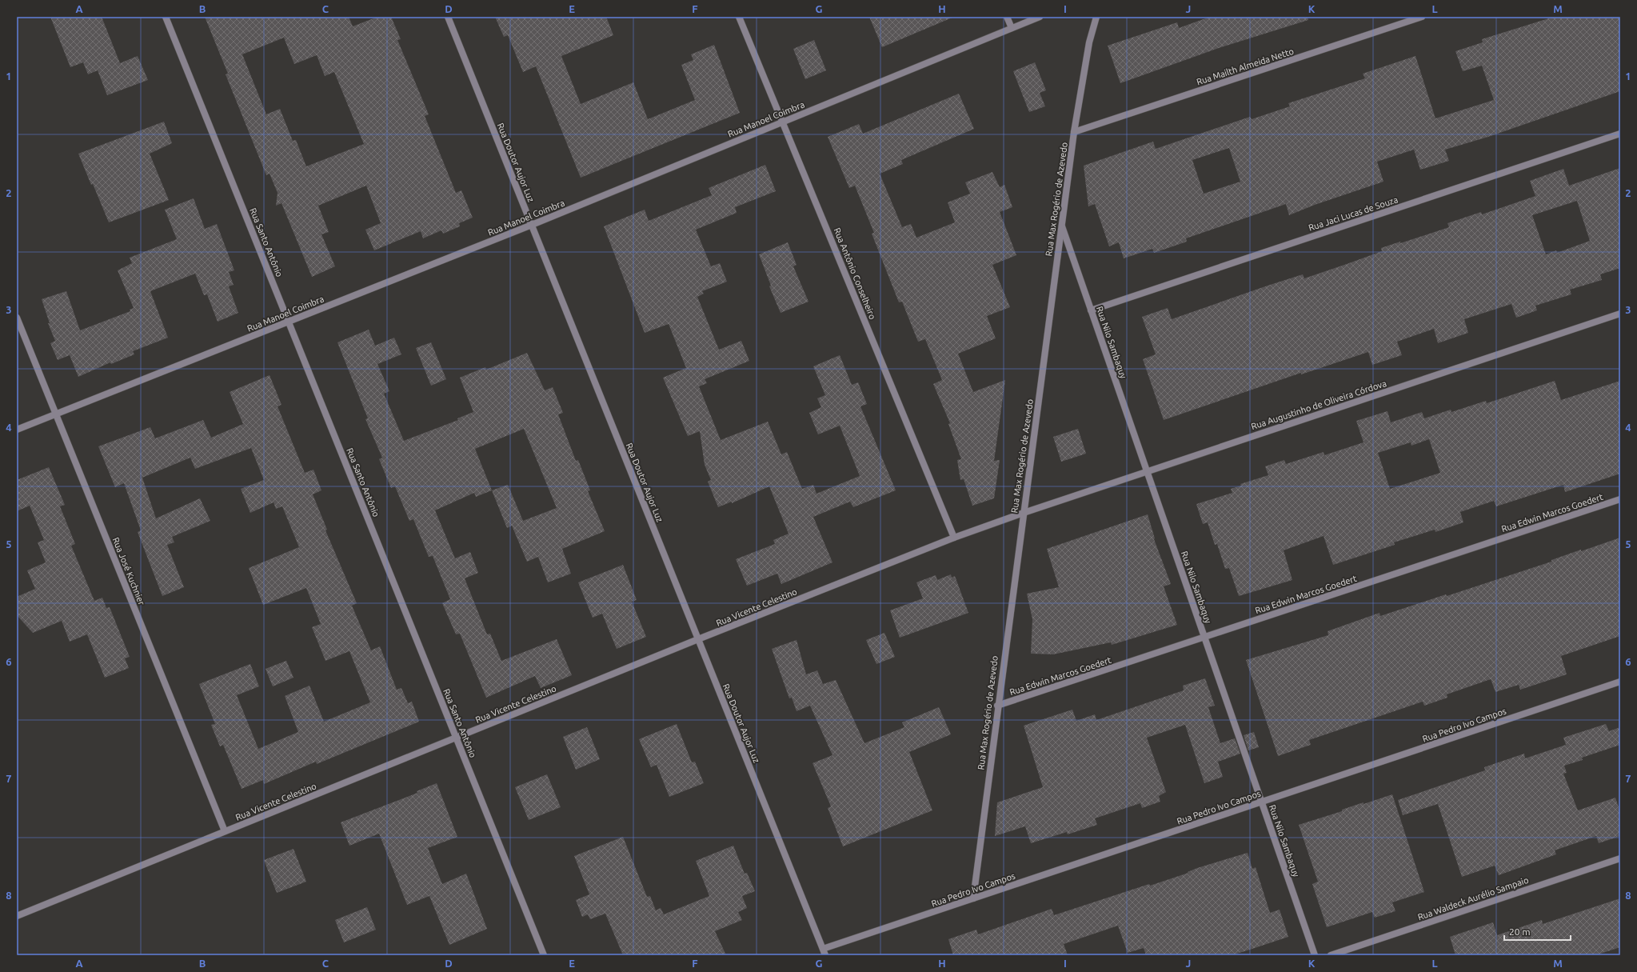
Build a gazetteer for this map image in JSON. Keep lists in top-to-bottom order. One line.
{"streets":{"street":["Rua Mailth Almeida Netto","Rua Manoel Coimbra","Rua Doutor Aujor Luz","Rua Max Rogério de Azevedo","Rua Jaci Lucas de Souza","Rua Santo Antônio","Rua Antônio Conselheiro","Rua Nilo Sambaquy","Rua Augustinho de Oliveira Córdova","Rua Edwin Marcos Goedert","Rua José Kuchnier","Rua Vicente Celestino","Rua Pedro Ivo Campos","Rua Waldeck Aurélio Sampaio"]},"crossings":[["Rua Mailth Almeida Netto","Rua Max Rogério de Azevedo"],["Rua Manoel Coimbra","Rua Doutor Aujor Luz"],["Rua Manoel Coimbra","Rua Santo Antônio"],["Rua Manoel Coimbra","Rua Antônio Conselheiro"],["Rua Manoel Coimbra","Rua José Kuchnier"],["Rua Doutor Aujor Luz","Rua Vicente Celestino"],["Rua Doutor Aujor Luz","Rua Pedro Ivo Campos"],["Rua Max Rogério de Azevedo","Rua Nilo Sambaquy"],["Rua Max Rogério de Azevedo","Rua Augustinho de Oliveira Córdova"],["Rua Max Rogério de Azevedo","Rua Edwin Marcos Goedert"],["Rua Max Rogério de Azevedo","Rua Vicente Celestino"],["Rua Max Rogério de Azevedo","Rua Pedro Ivo Campos"],["Rua Jaci Lucas de Souza","Rua Nilo Sambaquy"],["Rua Santo Antônio","Rua Vicente Celestino"],["Rua Antônio Conselheiro","Rua Vicente Celestino"],["Rua Nilo Sambaquy","Rua Augustinho de Oliveira Córdova"],["Rua Nilo Sambaquy","Rua Edwin Marcos Goedert"],["Rua Nilo Sambaquy","Rua Pedro Ivo Campos"],["Rua Augustinho de Oliveira Córdova","Rua Vicente Celestino"],["Rua José Kuchnier","Rua Vicente Celestino"]],"scale_bar":"20 m","grid":{"columns":["A","B","C","D","E","F","G","H","I","J","K","L","M"],"rows":["1","2","3","4","5","6","7","8"]}}
